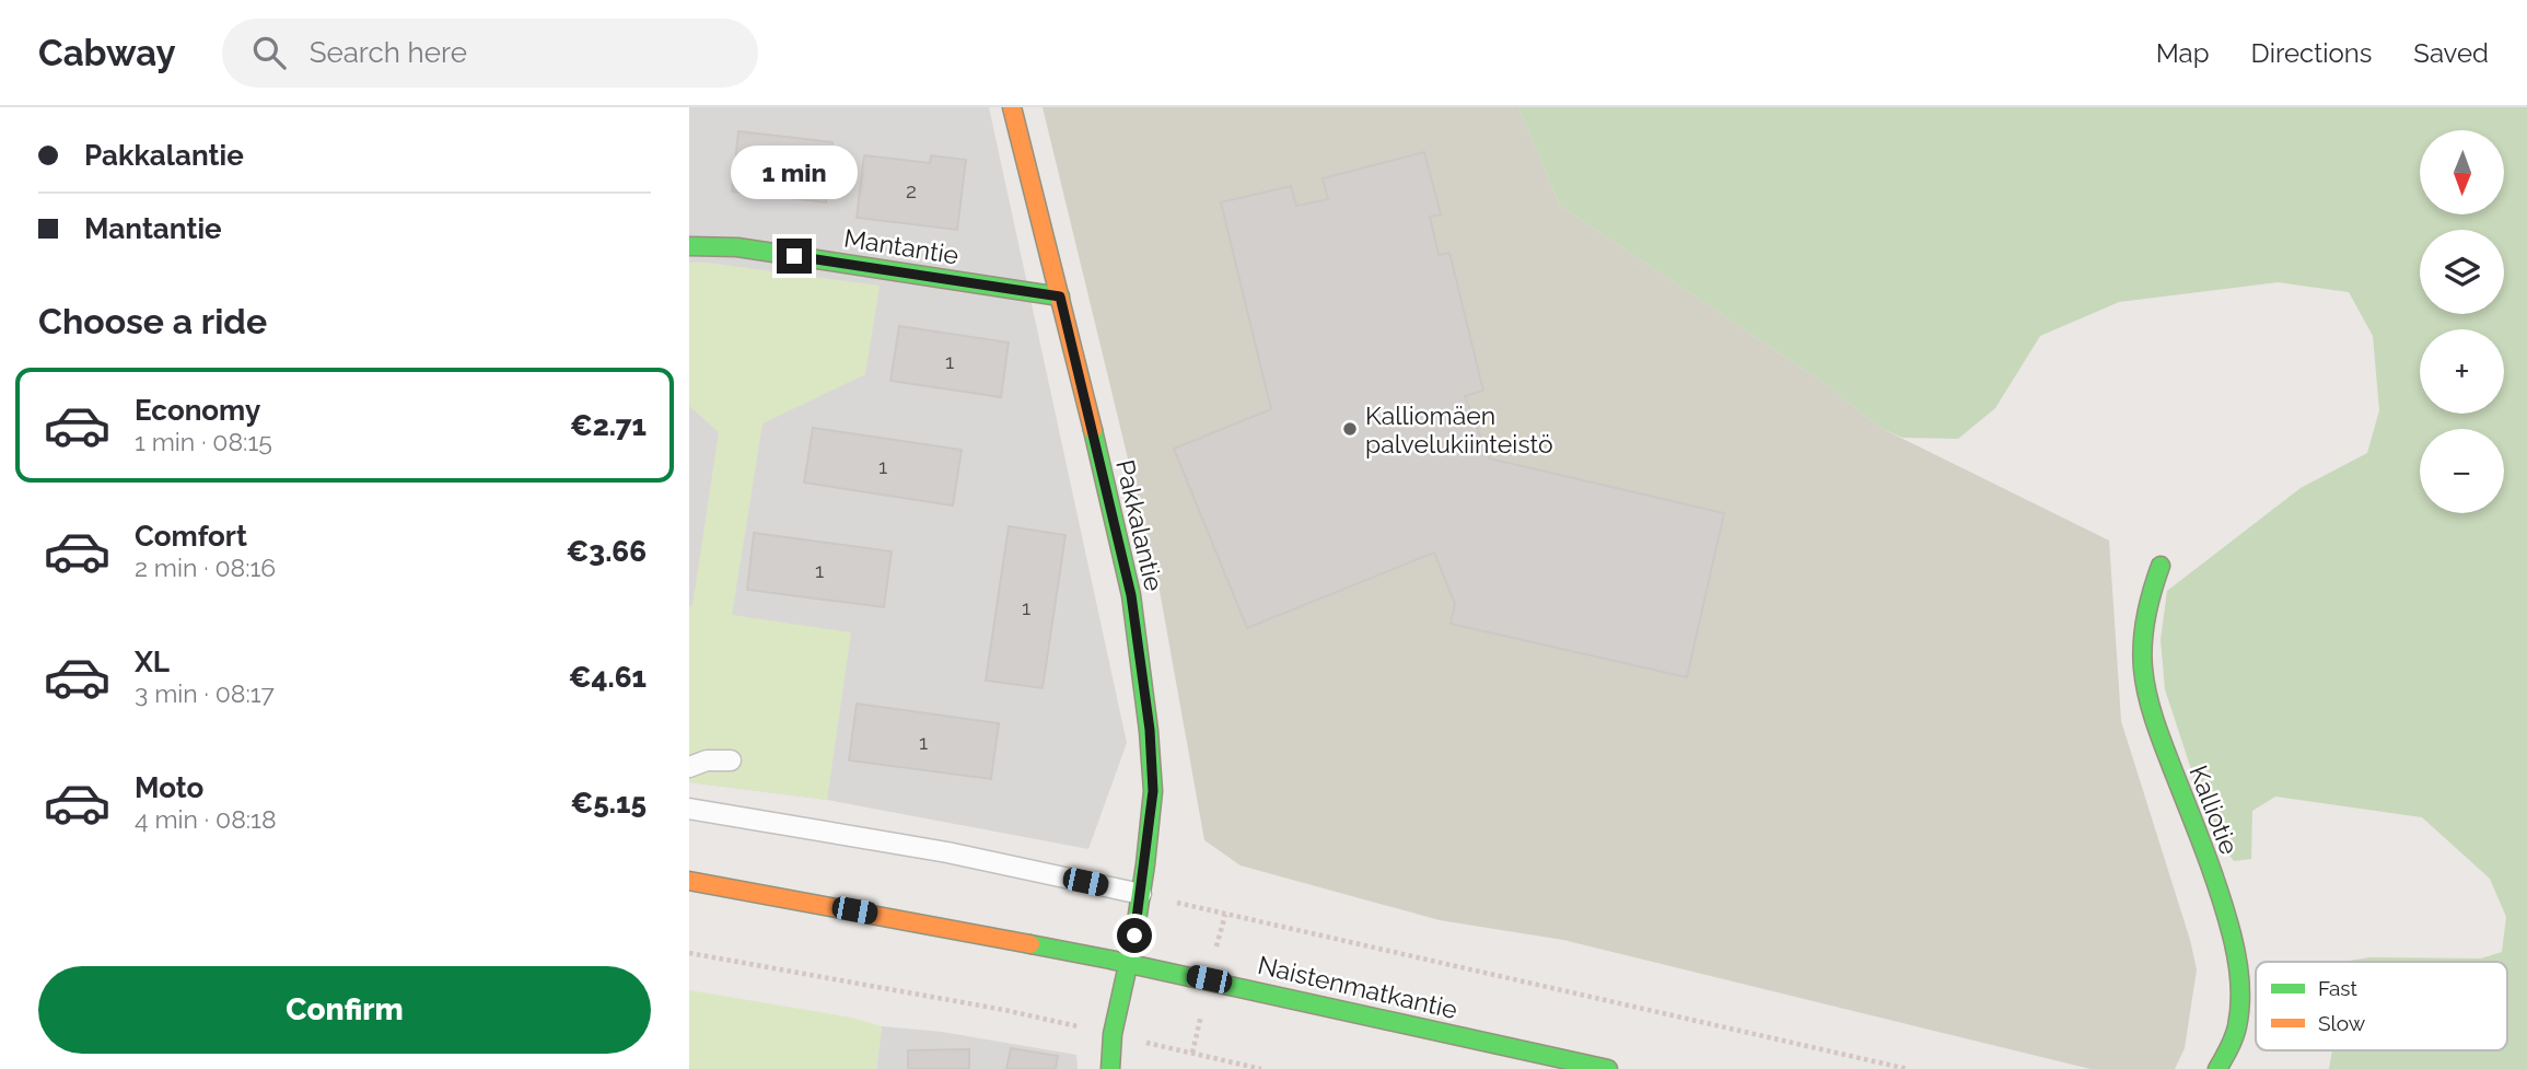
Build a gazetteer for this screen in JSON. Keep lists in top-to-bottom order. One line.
{"streets":{"street":["Mantantie","Pakkalantie","Kalliotie","Naistenmatkantie"]},"crossings":[["Mantantie","Pakkalantie"],["Pakkalantie","Naistenmatkantie"]],"places":["Kalliomäen palvelukiinteistö"],"house_numbers":["2","1","1","1","1","1"],"legend":["Fast","Slow"],"north":"bottom","page":{"header":"Cabway","search":"Search here","nav":["Map","Directions","Saved"],"banner":["Pakkalantie","Mantantie"],"map_buttons":["+","−"],"bubble":"1 min","heading":"Choose a ride","list":[{"name":"Economy","note":"1 min · 08:15","value":"€2.71"},{"name":"Comfort","note":"2 min · 08:16","value":"€3.66"},{"name":"XL","note":"3 min · 08:17","value":"€4.61"},{"name":"Moto","note":"4 min · 08:18","value":"€5.15"}],"buttons":"Confirm"}}
